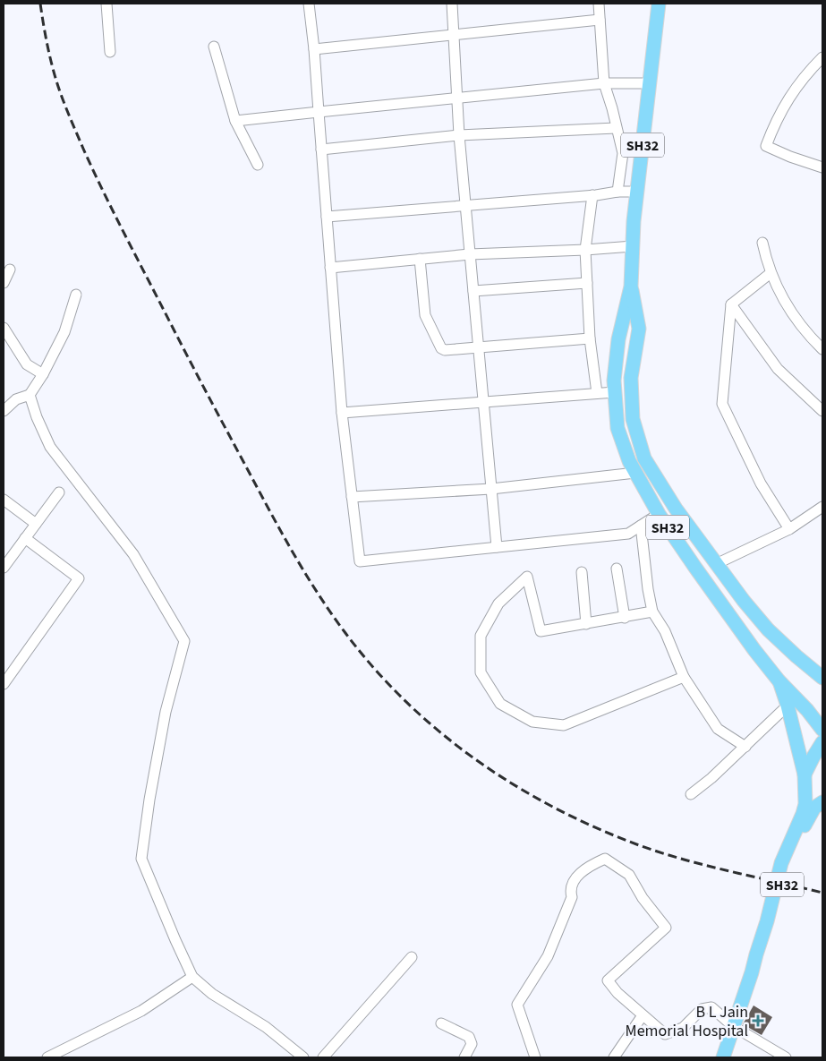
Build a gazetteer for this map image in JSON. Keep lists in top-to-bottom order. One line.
{"streets":{"main road":["SH32"]},"places":{"health":["B L Jain Memorial Hospital"]}}
